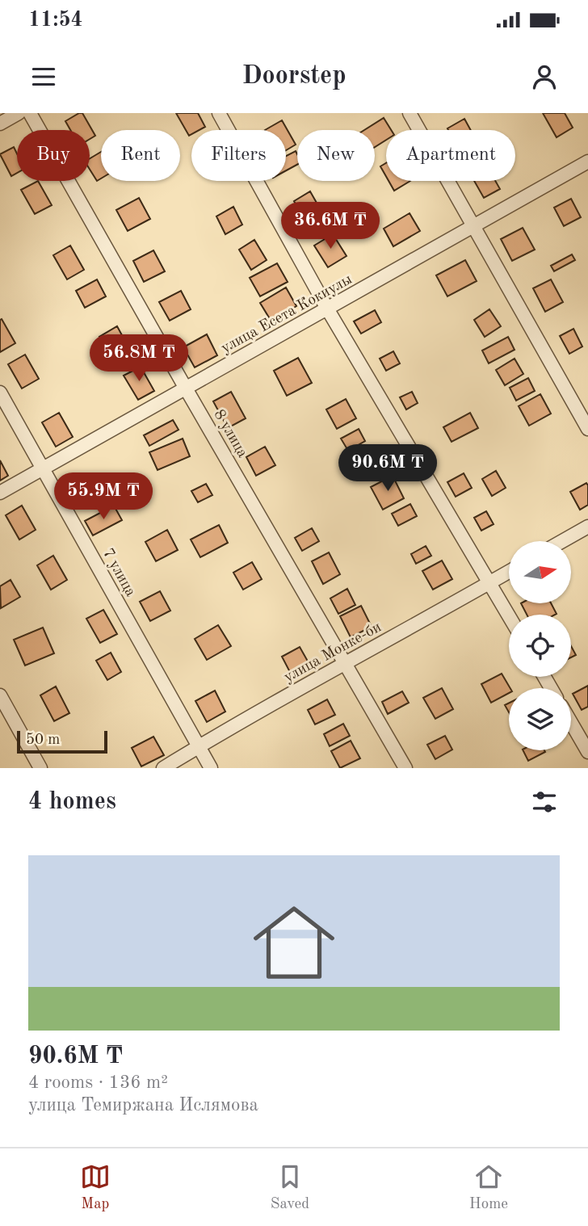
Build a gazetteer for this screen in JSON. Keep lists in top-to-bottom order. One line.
{"streets":{"street":["улица Есета Кокиулы","8 улица","7 улица","улица Монке-би"]},"crossings":[["улица Есета Кокиулы","8 улица"],["улица Есета Кокиулы","7 улица"],["8 улица","улица Монке-би"],["7 улица","улица Монке-би"]],"scale_bar":"50 m","north":"right","page":{"status":"11:54","header":"Doorstep","chip":["Buy","Rent","Filters","New","Apartment"],"price":["36.6M ₸","56.8M ₸","90.6M ₸","55.9M ₸"],"scale":"50 m","heading":"4 homes","list":[{"name":"90.6M ₸","note":"4 rooms · 136 m² · улица Темиржана Ислямова"}],"tabs":["Map","Saved","Home"]}}
